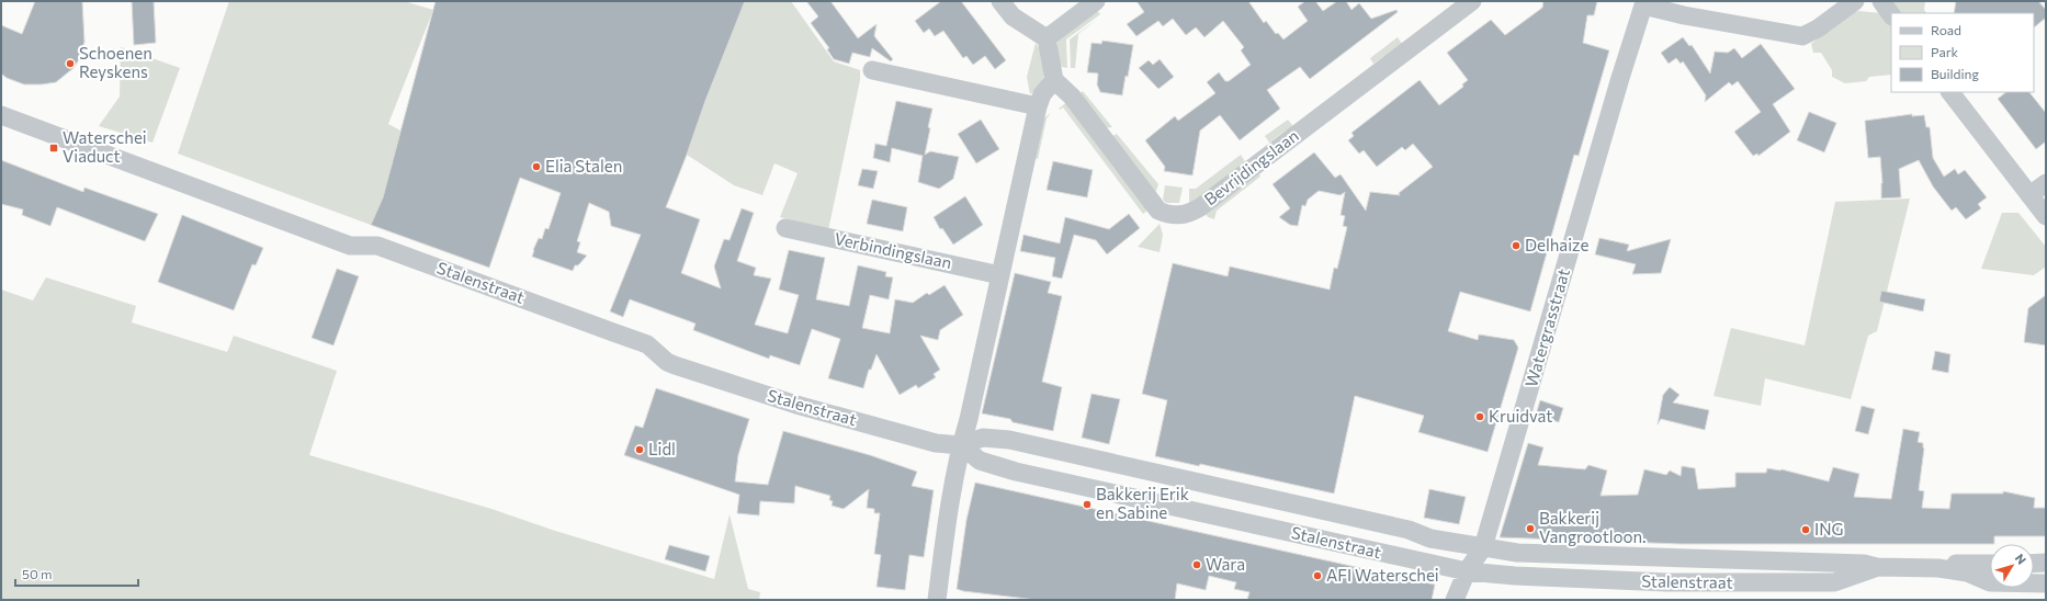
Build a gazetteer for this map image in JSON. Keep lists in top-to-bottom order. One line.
{"streets":{"street":["Bevrijdingslaan","Verbindingslaan","Stalenstraat","Watergrasstraat"]},"crossings":[["Stalenstraat","Watergrasstraat"]],"places":{"other":["Schoenen Reyskens","Elia Stalen","Delhaize","Kruidvat","Lidl","Bakkerij Erik en Sabine","Bakkerij Vangrootloon.","ING","Wara","AFI Waterschei"],"transit":["Waterschei Viaduct"]},"legend":["Road","Park","Building"],"scale_bar":"50 m","north":"top right"}
